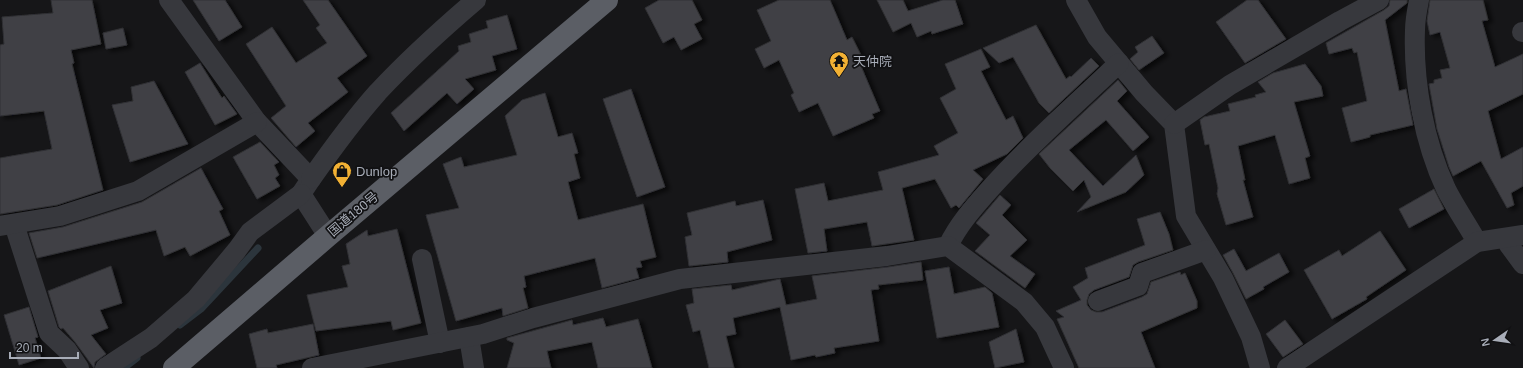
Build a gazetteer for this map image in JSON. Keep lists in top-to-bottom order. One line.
{"streets":{"highway":["国道180号"]},"places":{"temple":["天仲院"],"shop":["Dunlop"]},"scale_bar":"20 m","north":"left"}
